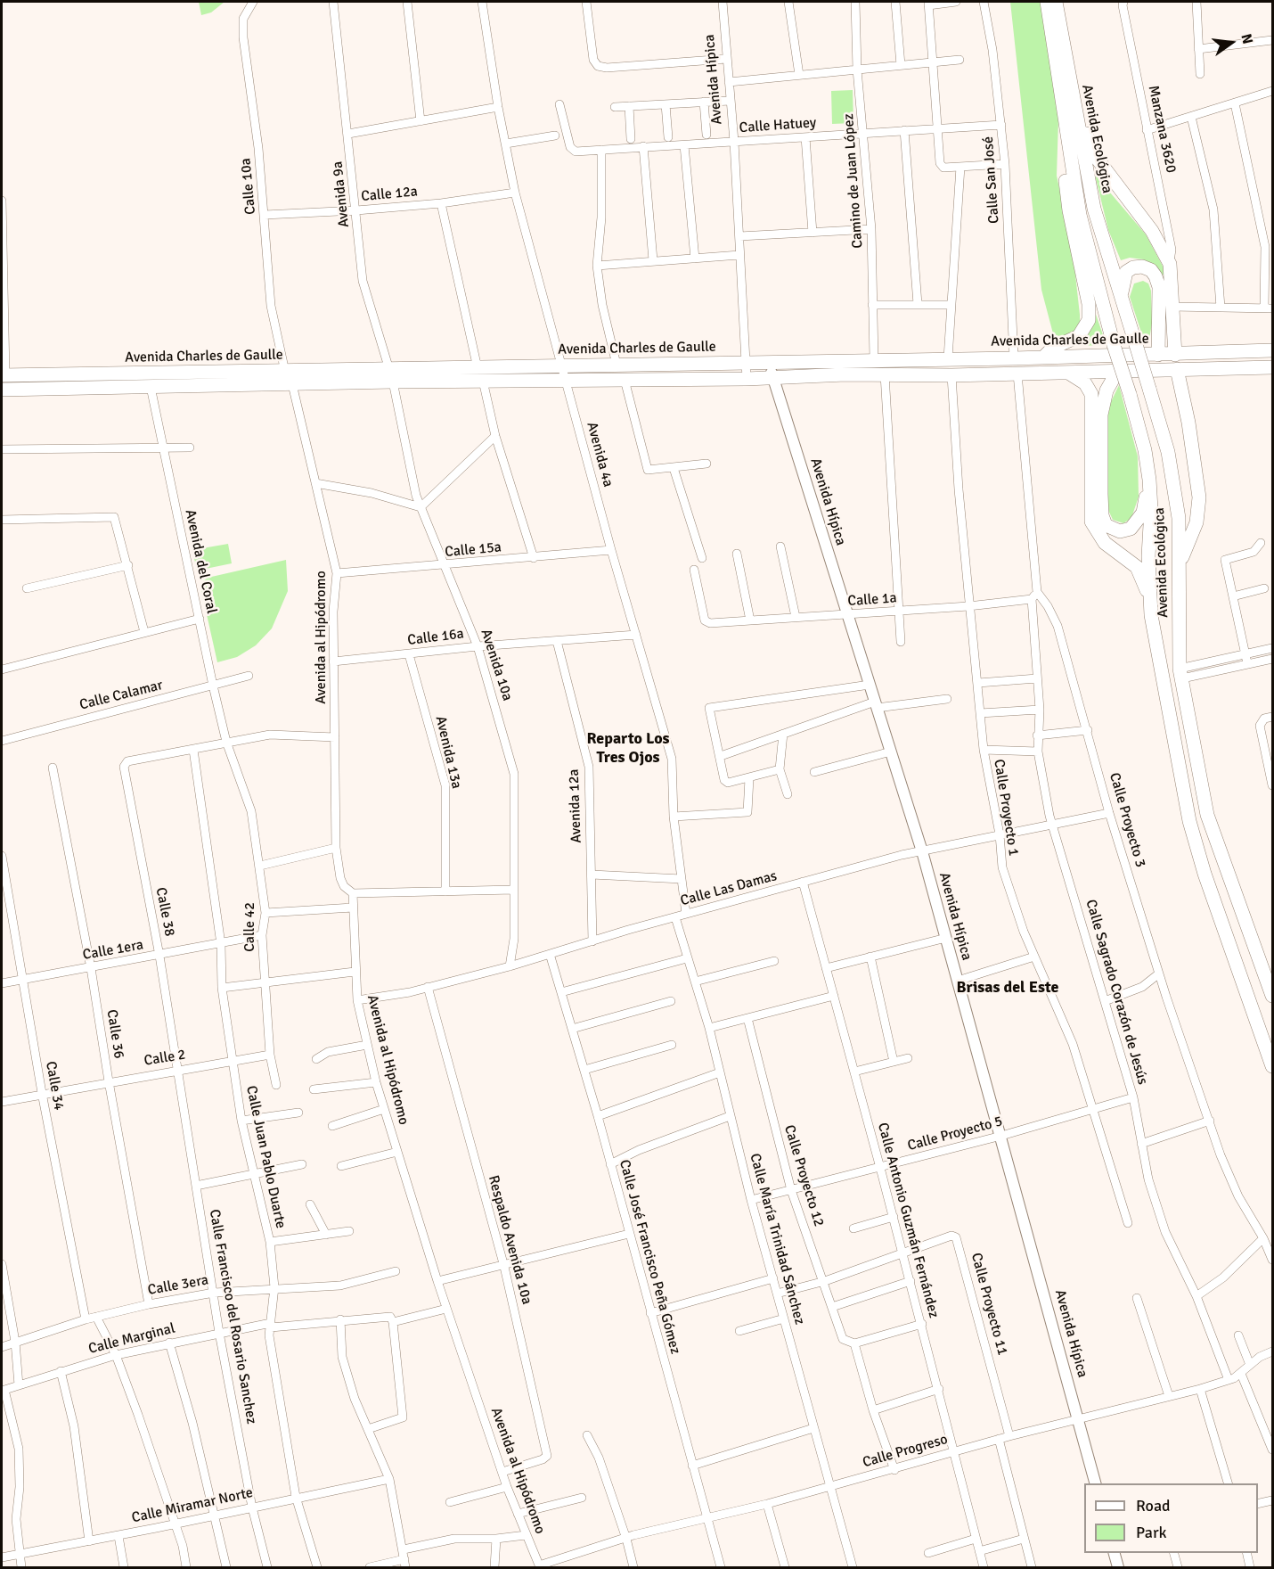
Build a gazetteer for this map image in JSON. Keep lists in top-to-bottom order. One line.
{"streets":{"main road":["Avenida Ecológica","Avenida Charles de Gaulle"],"street":["Avenida Hípica","Calle Hatuey","Manzana 3620","Calle San José","Camino de Juan López","Calle 10a","Avenida 9a","Calle 12a","Avenida 4a","Calle 15a","Avenida del Coral","Calle 1a","Avenida al Hipódromo","Calle 16a","Avenida 10a","Calle Calamar","Avenida 13a","Avenida 12a","Calle Proyecto 1","Calle Proyecto 3","Calle Las Damas","Calle 38","Calle 42","Calle 1era","Calle Sagrado Corazón de Jesús","Calle 36","Calle 2","Calle 34","Calle Proyecto 5","Calle Juan Pablo Duarte","Calle Proyecto 12","Calle Antonio Guzmán Fernández","Calle María Trinidad Sánchez","Respaldo Avenida 10a","Calle José Francisco Peña Gómez","Calle 3era","Calle Proyecto 11","Calle Francisco del Rosario Sanchez","Calle Marginal","Calle Progreso","Calle Miramar Norte"]},"crossings":[["Avenida Hípica","Calle Hatuey"],["Avenida Hípica","Avenida Charles de Gaulle"],["Avenida Hípica","Calle 1a"],["Avenida Hípica","Calle Las Damas"],["Avenida Hípica","Calle Proyecto 5"],["Avenida Hípica","Calle Progreso"],["Calle Hatuey","Calle San José"],["Calle Hatuey","Camino de Juan López"],["Calle San José","Avenida Charles de Gaulle"],["Camino de Juan López","Avenida Charles de Gaulle"],["Calle 10a","Calle 12a"],["Calle 10a","Avenida Charles de Gaulle"],["Avenida 9a","Calle 12a"],["Avenida 9a","Avenida Charles de Gaulle"],["Avenida 9a","Avenida 10a"],["Calle 12a","Avenida 4a"],["Avenida Charles de Gaulle","Avenida 4a"],["Avenida Charles de Gaulle","Avenida del Coral"],["Avenida Charles de Gaulle","Avenida al Hipódromo"],["Avenida Charles de Gaulle","Avenida 10a"],["Avenida Charles de Gaulle","Calle Proyecto 1"],["Avenida Charles de Gaulle","Calle Proyecto 3"],["Avenida 4a","Calle 15a"],["Avenida 4a","Calle 16a"],["Avenida 4a","Calle Las Damas"],["Calle 15a","Avenida al Hipódromo"],["Calle 15a","Avenida 10a"],["Avenida del Coral","Calle Calamar"],["Avenida del Coral","Calle 42"],["Calle 1a","Calle Proyecto 1"],["Calle 1a","Calle Sagrado Corazón de Jesús"],["Avenida al Hipódromo","Calle 16a"],["Avenida al Hipódromo","Calle Las Damas"],["Avenida al Hipódromo","Respaldo Avenida 10a"],["Avenida al Hipódromo","Calle Marginal"],["Avenida al Hipódromo","Calle Progreso"],["Calle 16a","Avenida 10a"],["Calle 16a","Avenida 13a"],["Calle 16a","Avenida 12a"],["Avenida 10a","Calle Las Damas"],["Avenida 12a","Calle Las Damas"],["Calle Proyecto 1","Calle Las Damas"],["Calle Proyecto 1","Calle Proyecto 5"],["Calle Proyecto 3","Calle Las Damas"],["Calle Las Damas","Calle Sagrado Corazón de Jesús"],["Calle Las Damas","Calle Antonio Guzmán Fernández"],["Calle Las Damas","Calle María Trinidad Sánchez"],["Calle Las Damas","Respaldo Avenida 10a"],["Calle Las Damas","Calle José Francisco Peña Gómez"],["Calle 38","Calle 1era"],["Calle 38","Calle 2"],["Calle 38","Calle Juan Pablo Duarte"],["Calle 38","Calle Francisco del Rosario Sanchez"],["Calle 42","Calle 1era"],["Calle 42","Calle 2"],["Calle 1era","Calle 36"],["Calle 1era","Calle 34"],["Calle 1era","Calle Juan Pablo Duarte"],["Calle Sagrado Corazón de Jesús","Calle Proyecto 5"],["Calle Sagrado Corazón de Jesús","Calle Progreso"],["Calle 36","Calle 2"],["Calle 36","Calle 3era"],["Calle 2","Calle 34"],["Calle 2","Calle Juan Pablo Duarte"],["Calle 2","Calle Francisco del Rosario Sanchez"],["Calle 34","Calle 3era"],["Calle Proyecto 5","Calle Proyecto 12"],["Calle Proyecto 5","Calle Antonio Guzmán Fernández"],["Calle Proyecto 5","Calle María Trinidad Sánchez"],["Calle Juan Pablo Duarte","Calle 3era"],["Calle Juan Pablo Duarte","Calle Marginal"],["Calle Juan Pablo Duarte","Calle Miramar Norte"],["Calle Proyecto 12","Calle Proyecto 11"],["Calle Antonio Guzmán Fernández","Calle Proyecto 11"],["Calle Antonio Guzmán Fernández","Calle Progreso"],["Calle María Trinidad Sánchez","Calle Proyecto 11"],["Calle María Trinidad Sánchez","Calle Progreso"],["Calle José Francisco Peña Gómez","Calle Progreso"],["Calle 3era","Calle Francisco del Rosario Sanchez"],["Calle Proyecto 11","Calle Progreso"],["Calle Francisco del Rosario Sanchez","Calle Marginal"],["Calle Francisco del Rosario Sanchez","Calle Miramar Norte"]],"districts":["Reparto Los Tres Ojos","Brisas del Este"],"legend":["Road","Park"],"north":"right"}
